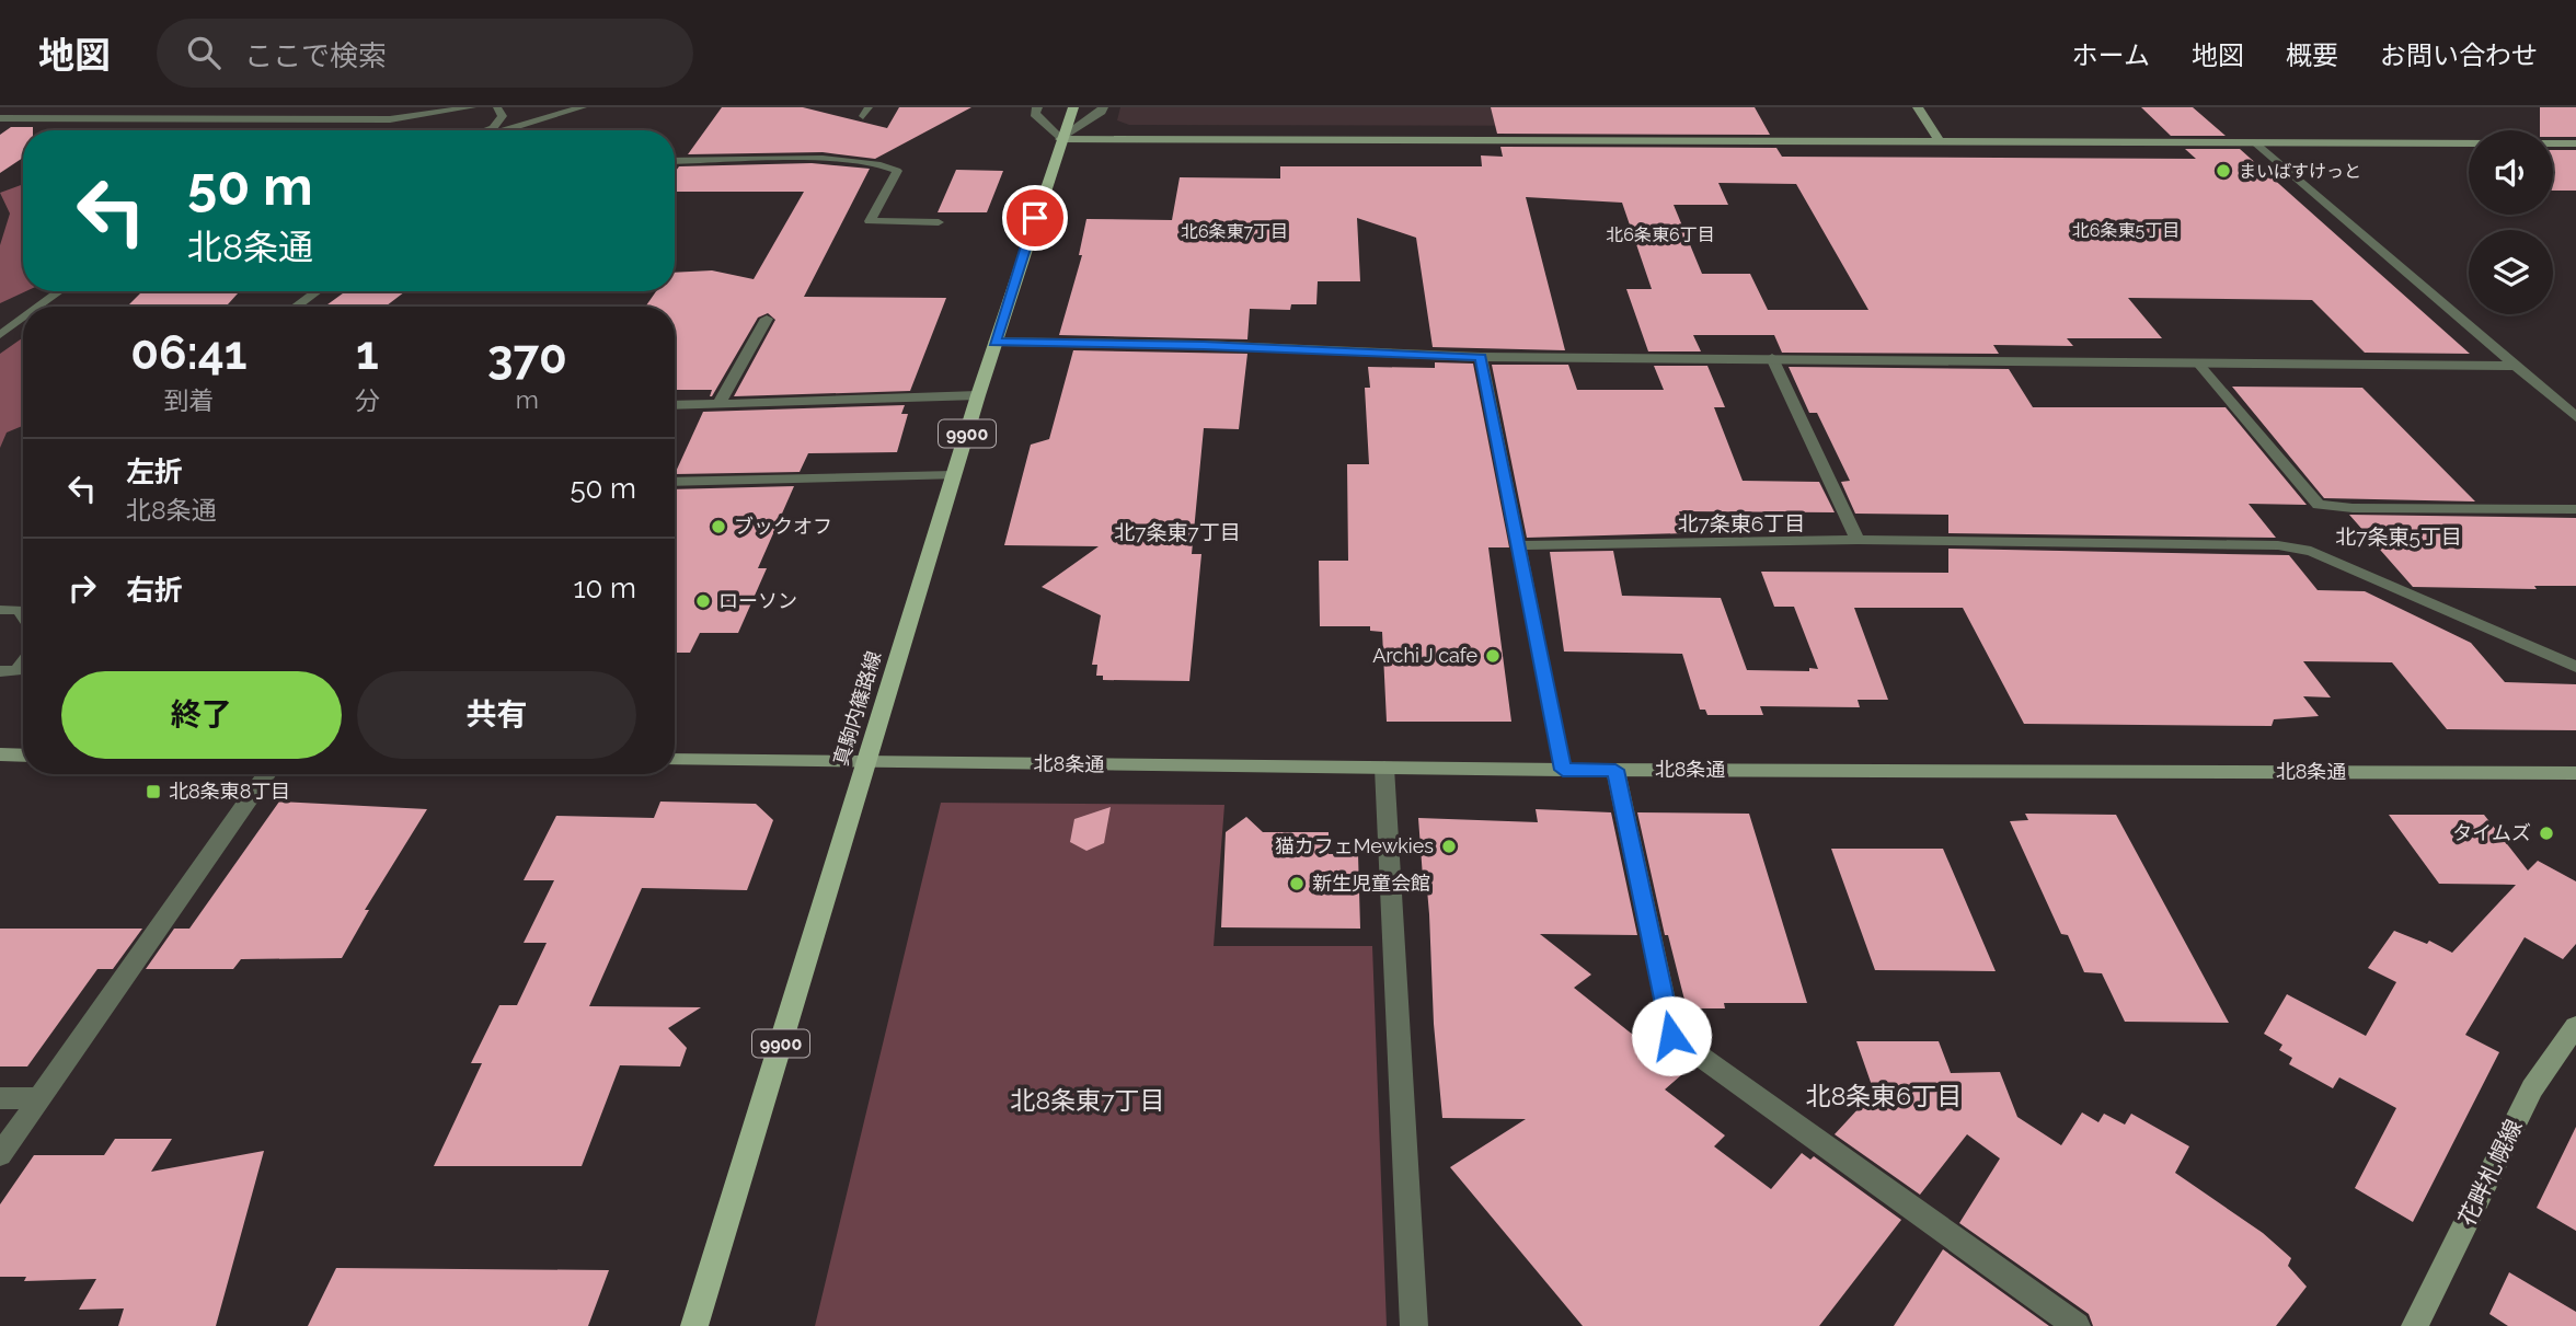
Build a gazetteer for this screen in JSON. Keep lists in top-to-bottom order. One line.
{"streets":{"main road":["9900","真駒内篠路線"],"street":["北8条通","花畔札幌線"]},"crossings":[["真駒内篠路線","北8条通"]],"districts":["北6条東5丁目","北6条東7丁目","北6条東6丁目","北7条東6丁目","北7条東7丁目","北7条東5丁目","北8条東6丁目","北8条東7丁目"],"places":{"other":["まいばすけっと","ブックオフ","ローソン","Archi J cafe","タイムズ","猫カフェMewkies","新生児童会館"],"transit":["北8条東8丁目"]},"page":{"header":"地図","search":"ここで検索","nav":["ホーム","地図","概要","お問い合わせ"],"turn":["50 m","北8条通"],"eta":["06:41","到着","1","分","370","m"],"list":[{"name":"左折","note":"北8条通","value":"50 m"},{"name":"右折","value":"10 m"}],"buttons":["終了","共有"]}}
